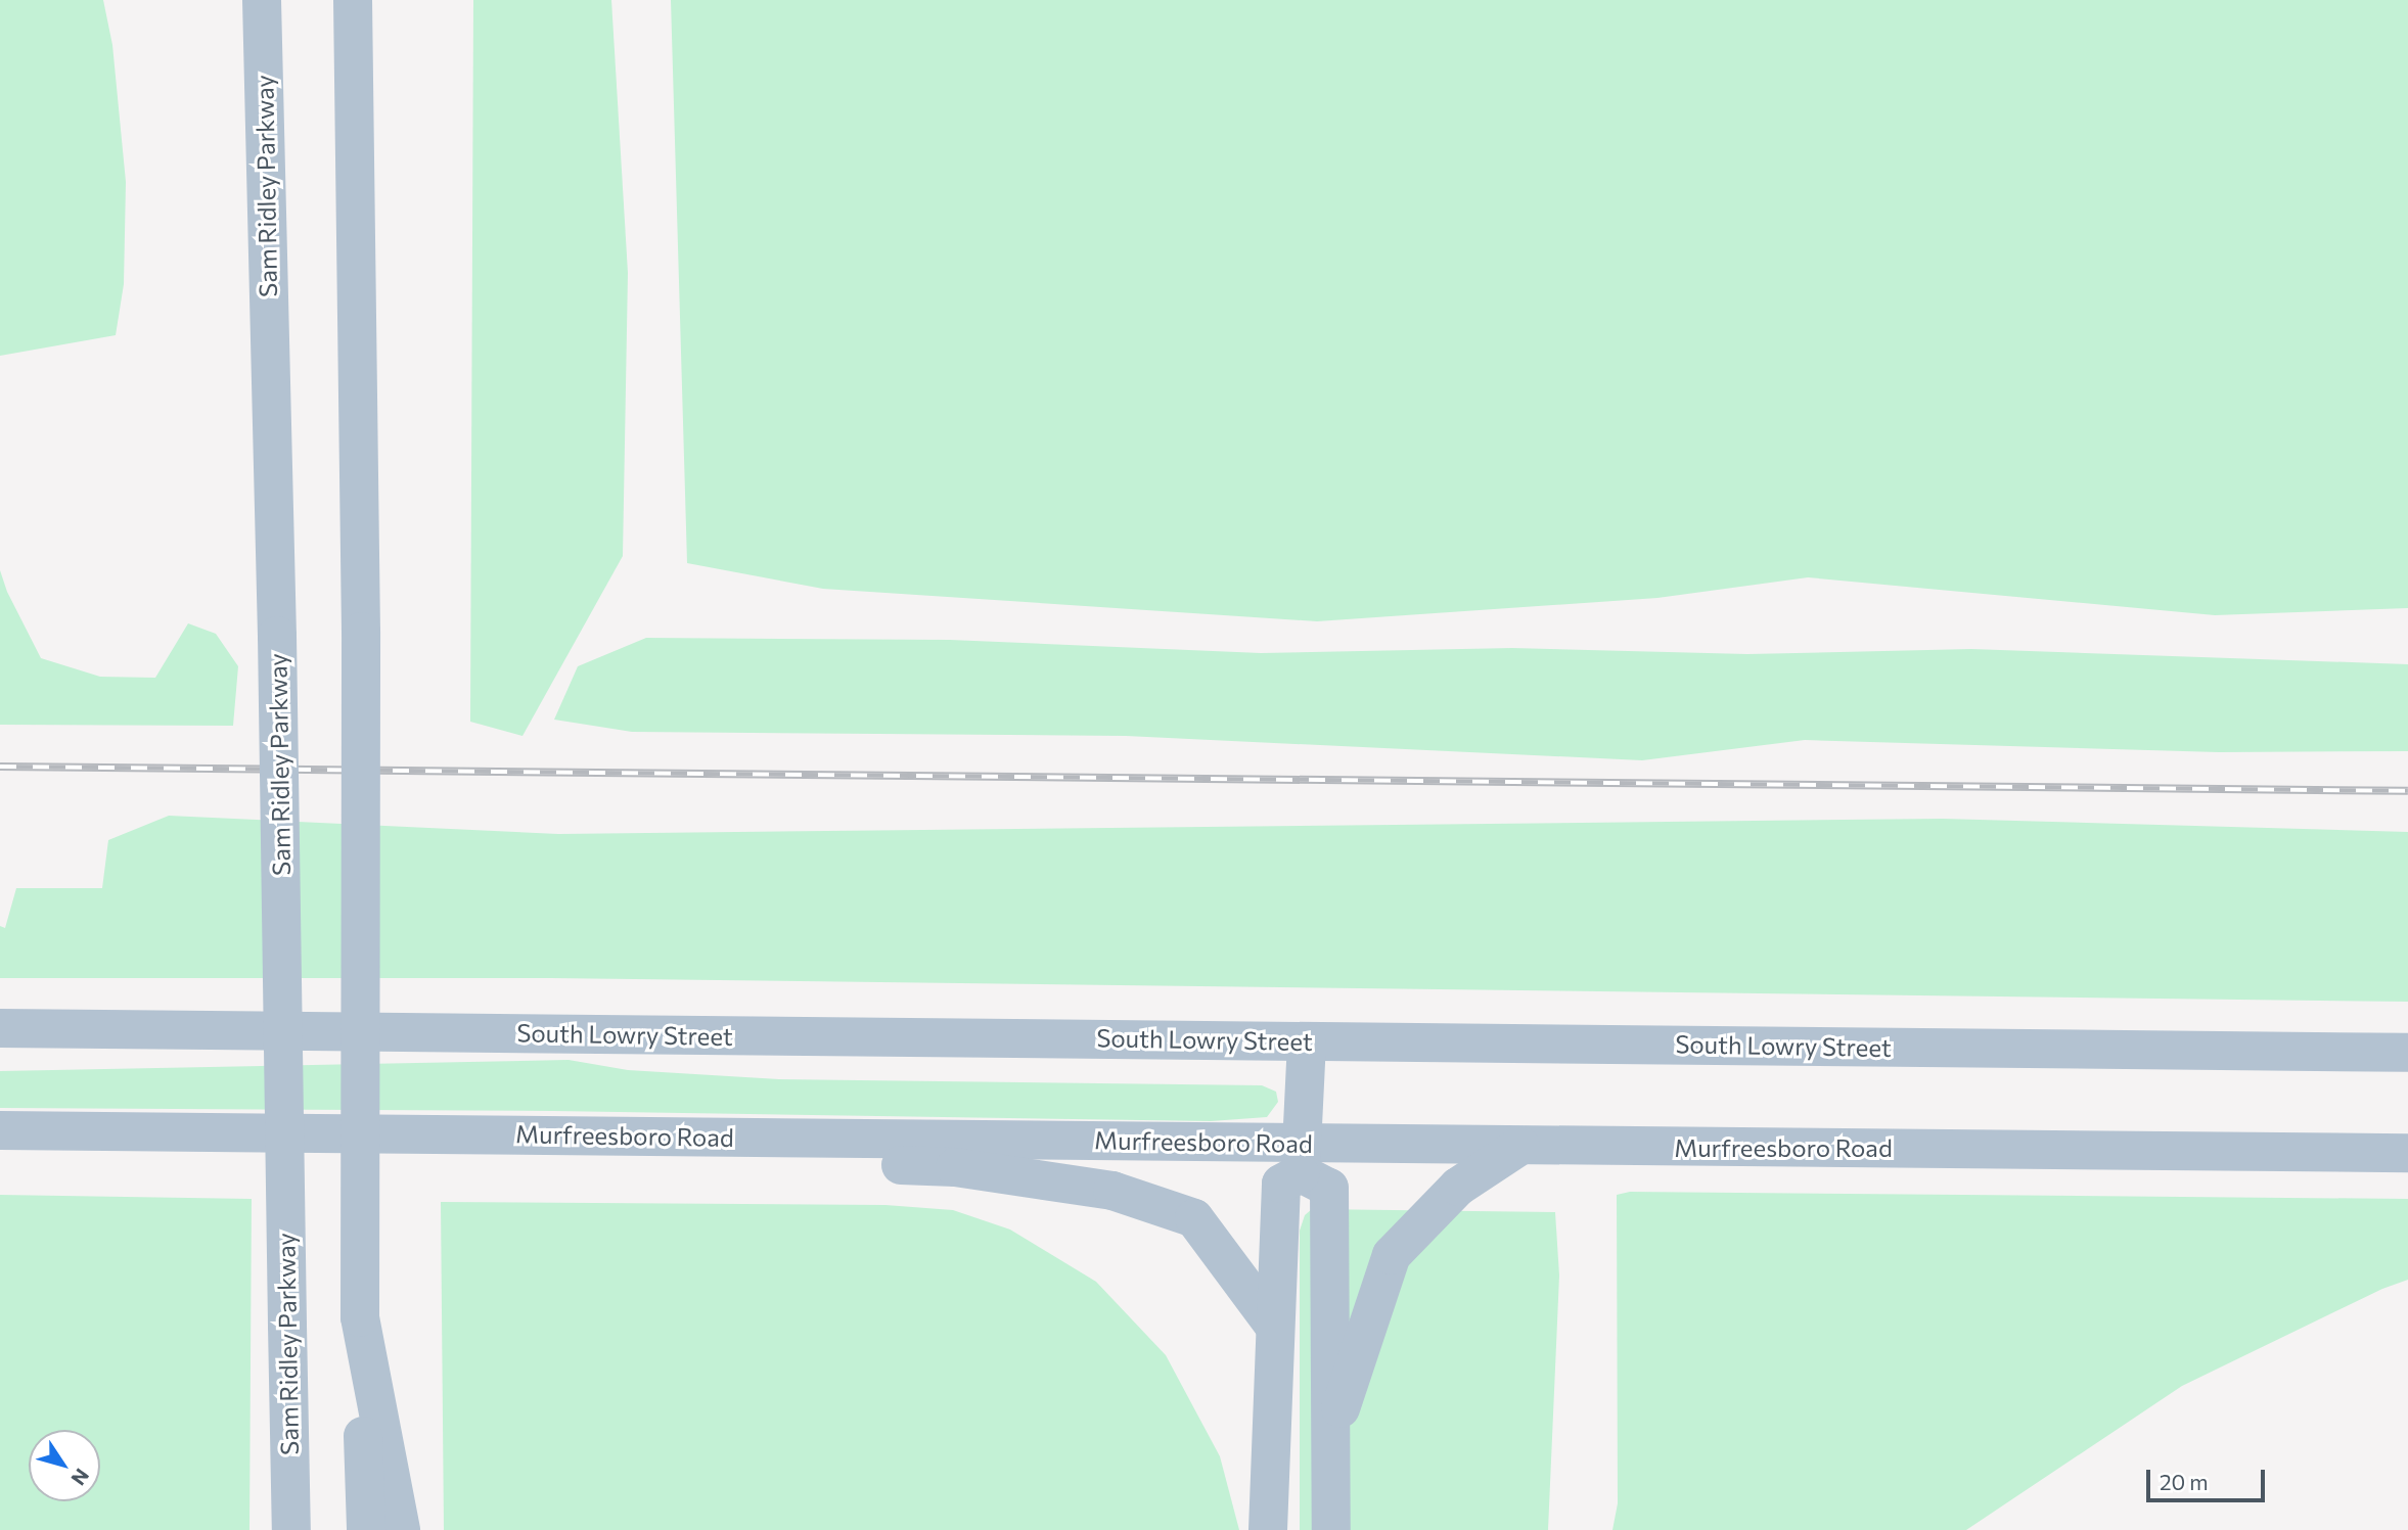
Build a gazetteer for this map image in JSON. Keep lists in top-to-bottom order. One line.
{"streets":{"main road":["Sam Ridley Parkway","South Lowry Street","Murfreesboro Road"]},"scale_bar":"20 m","north":"bottom right"}
